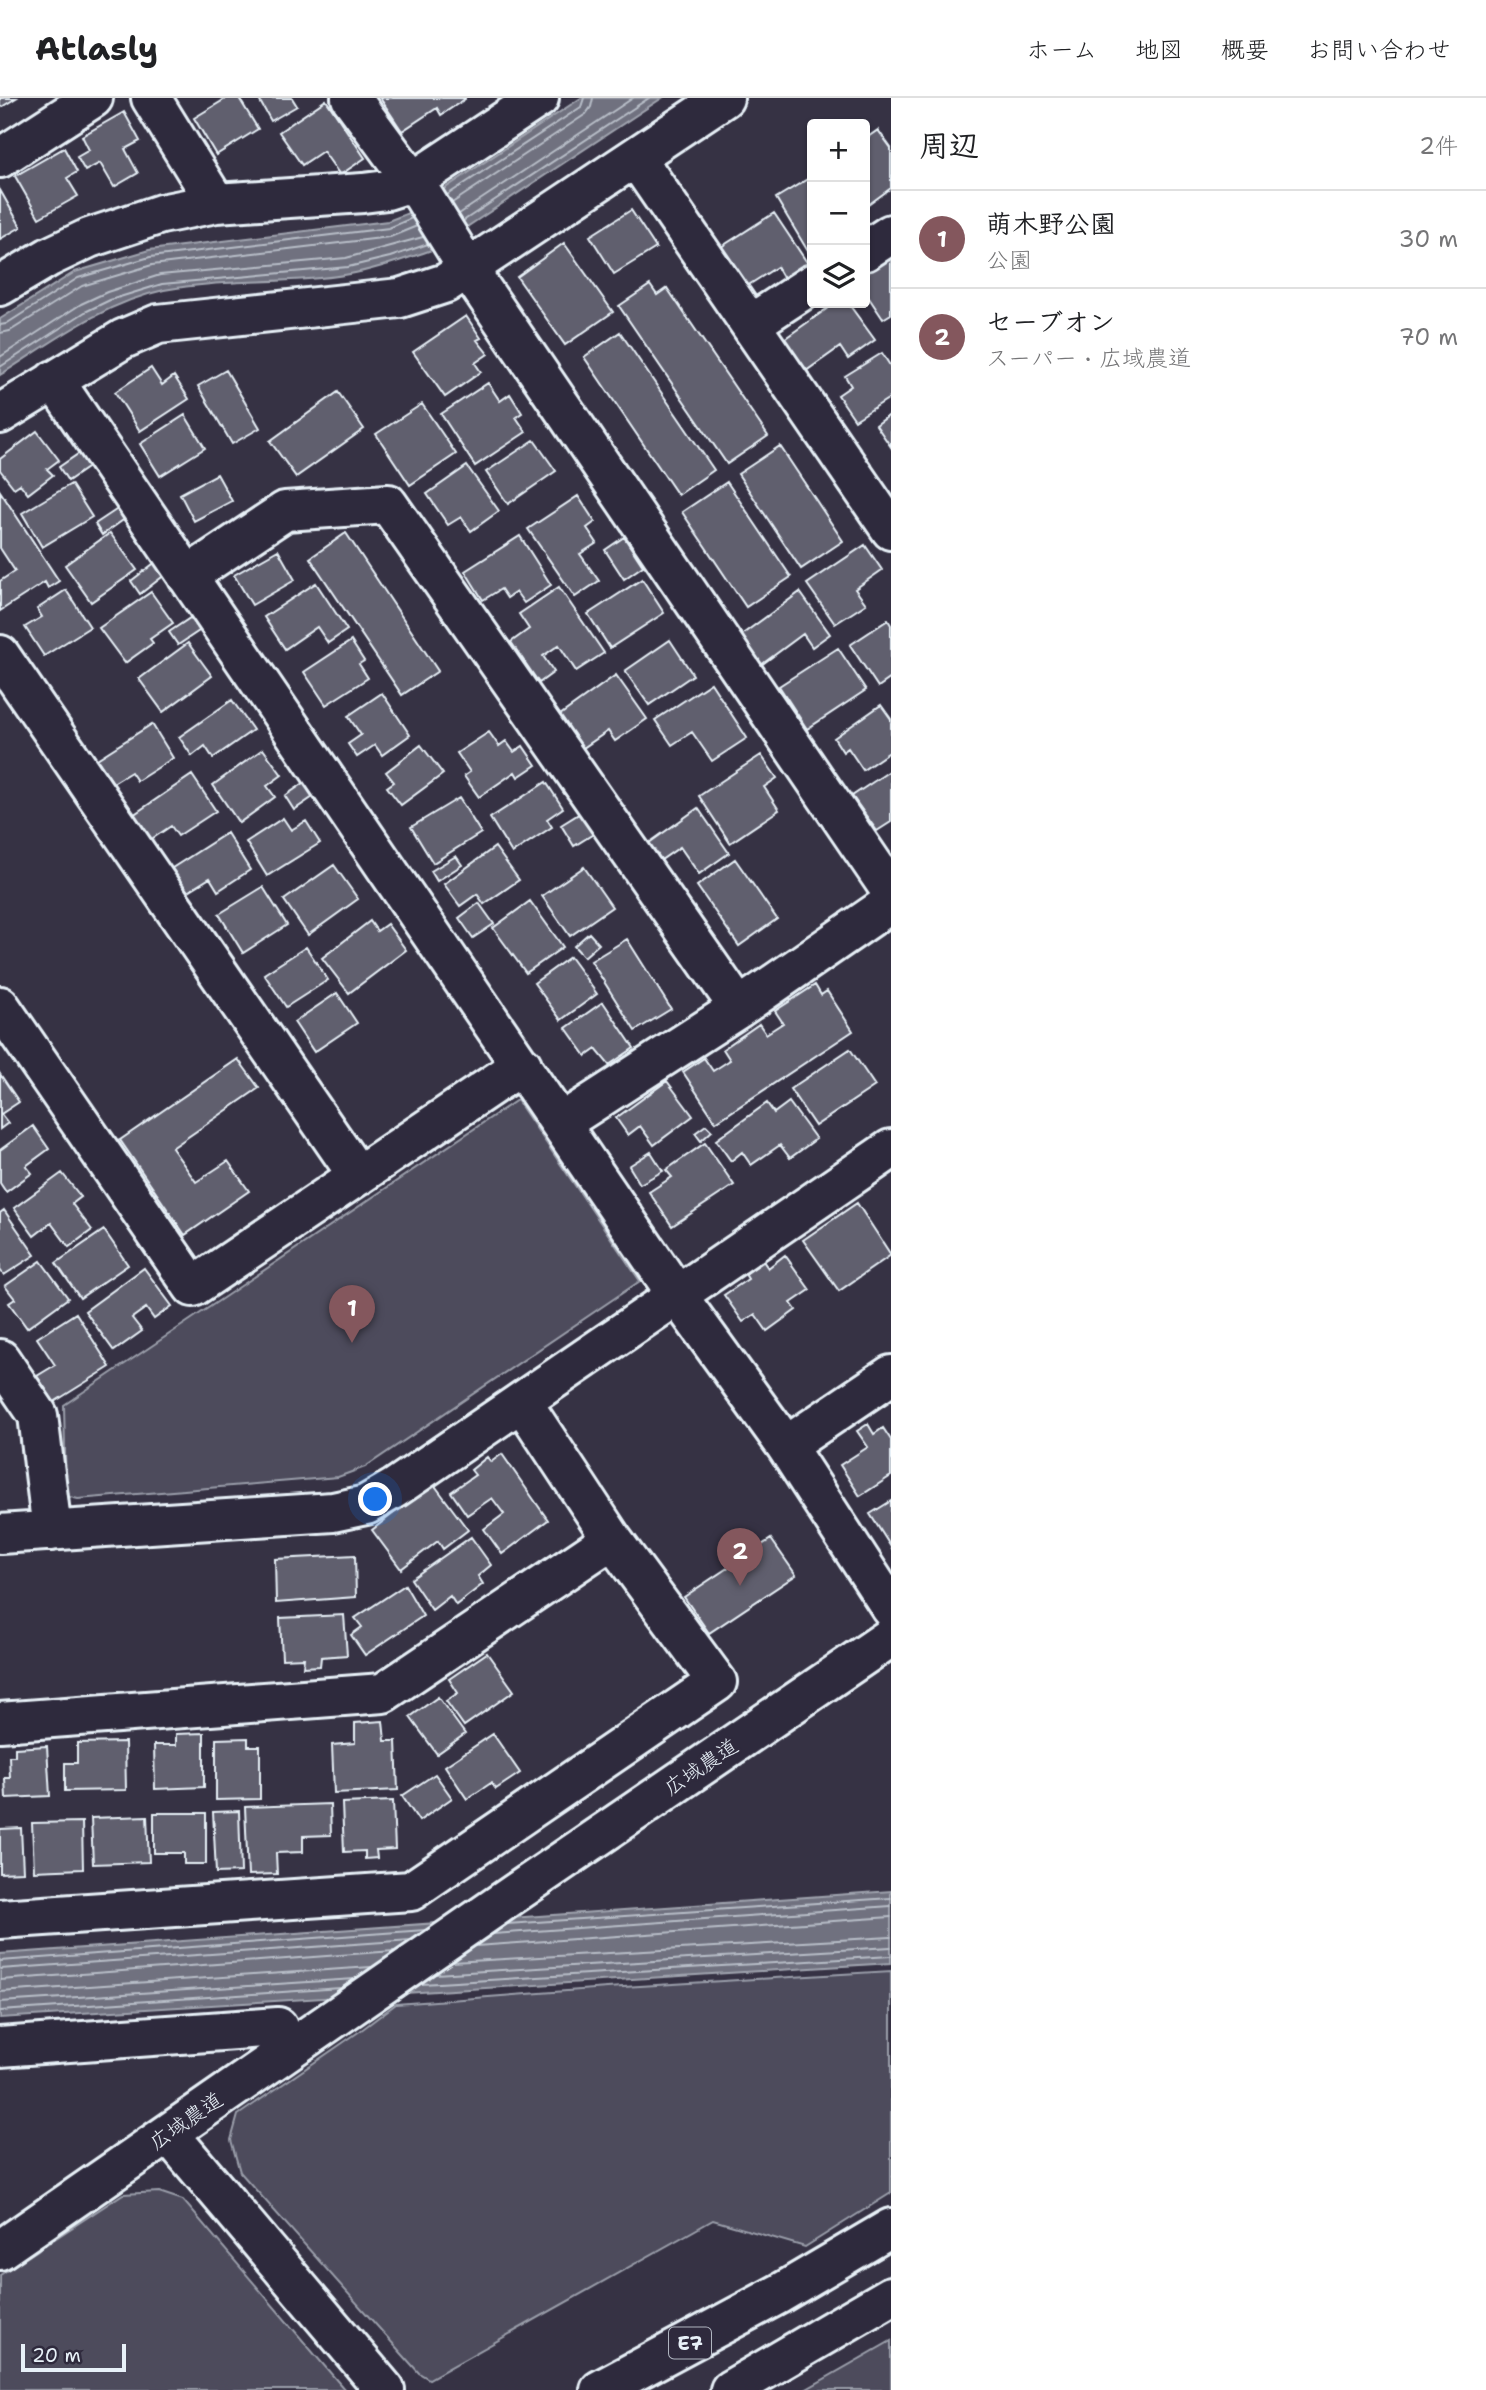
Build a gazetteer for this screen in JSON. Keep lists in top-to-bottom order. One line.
{"streets":{"main road":["広域農道","E7"]},"scale_bar":"20 m","page":{"header":"Atlasly","nav":["ホーム","地図","概要","お問い合わせ"],"heading":["周辺","2件"],"map_buttons":["+","−"],"list":[{"mark":"1","name":"萌木野公園","note":"公園","value":"30 m"},{"mark":"2","name":"セーブオン","note":"スーパー · 広域農道","value":"70 m"}],"pins":["1","2"],"scale":"20 m"}}
